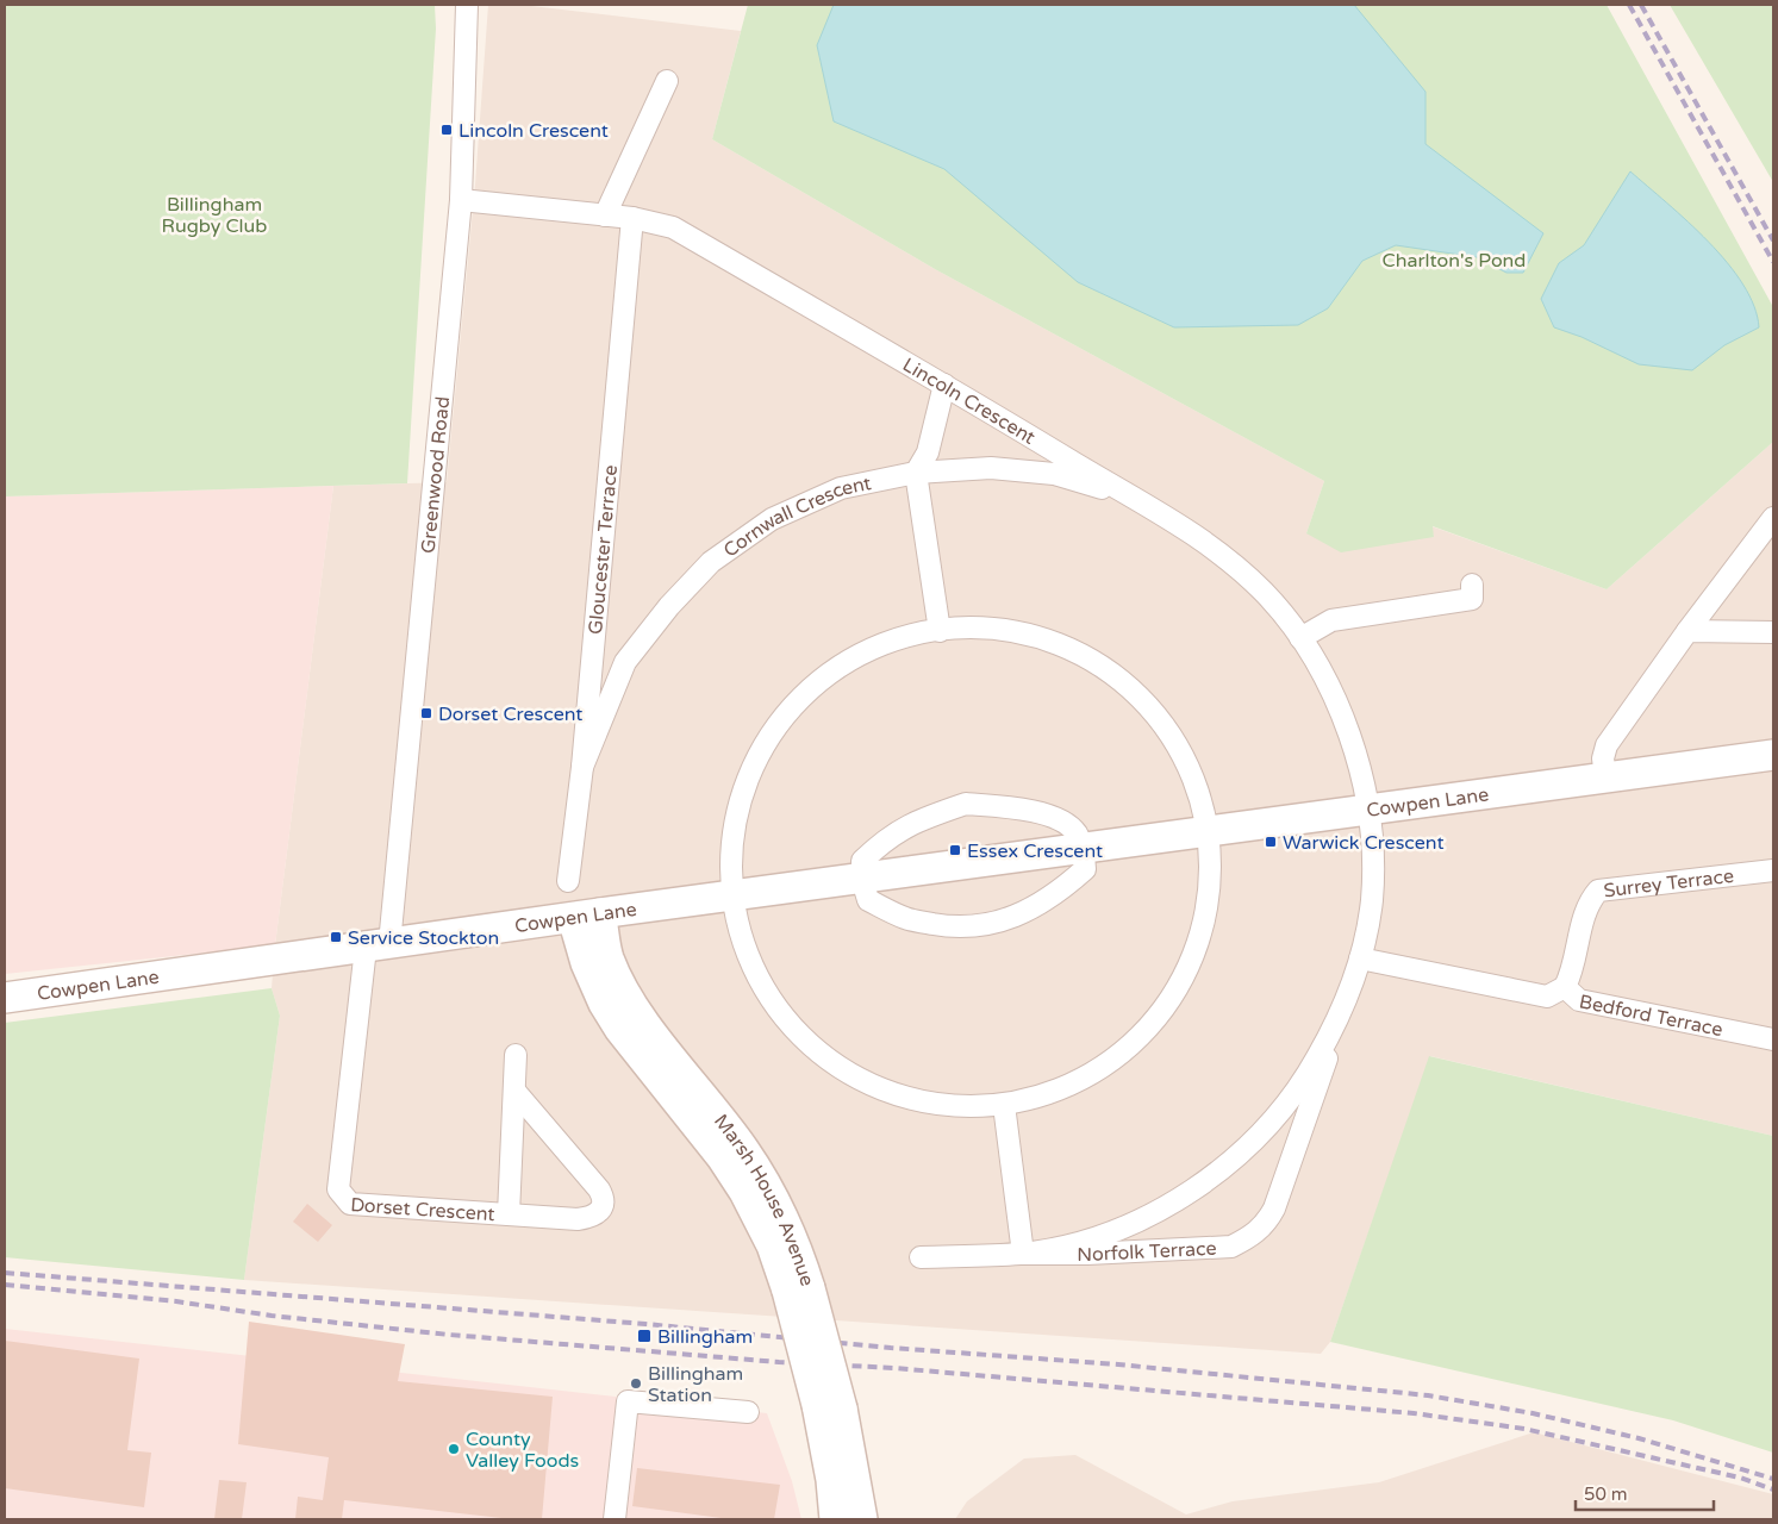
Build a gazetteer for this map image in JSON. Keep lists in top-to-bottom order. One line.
{"streets":{"street":["Lincoln Crescent","Greenwood Road","Cornwall Crescent","Gloucester Terrace","Cowpen Lane","Surrey Terrace","Bedford Terrace","Marsh House Avenue","Dorset Crescent","Norfolk Terrace"]},"crossings":[["Lincoln Crescent","Greenwood Road"],["Lincoln Crescent","Cornwall Crescent"],["Lincoln Crescent","Gloucester Terrace"],["Lincoln Crescent","Cowpen Lane"],["Greenwood Road","Cowpen Lane"],["Greenwood Road","Dorset Crescent"],["Cornwall Crescent","Gloucester Terrace"],["Cowpen Lane","Marsh House Avenue"],["Cowpen Lane","Dorset Crescent"],["Surrey Terrace","Bedford Terrace"]],"parks":["Billingham Rugby Club","Charlton's Pond"],"places":{"transit":["Lincoln Crescent","Dorset Crescent","Warwick Crescent","Essex Crescent","Service Stockton","Billingham"],"other":["Billingham Station","County Valley Foods"]},"scale_bar":"50 m"}
